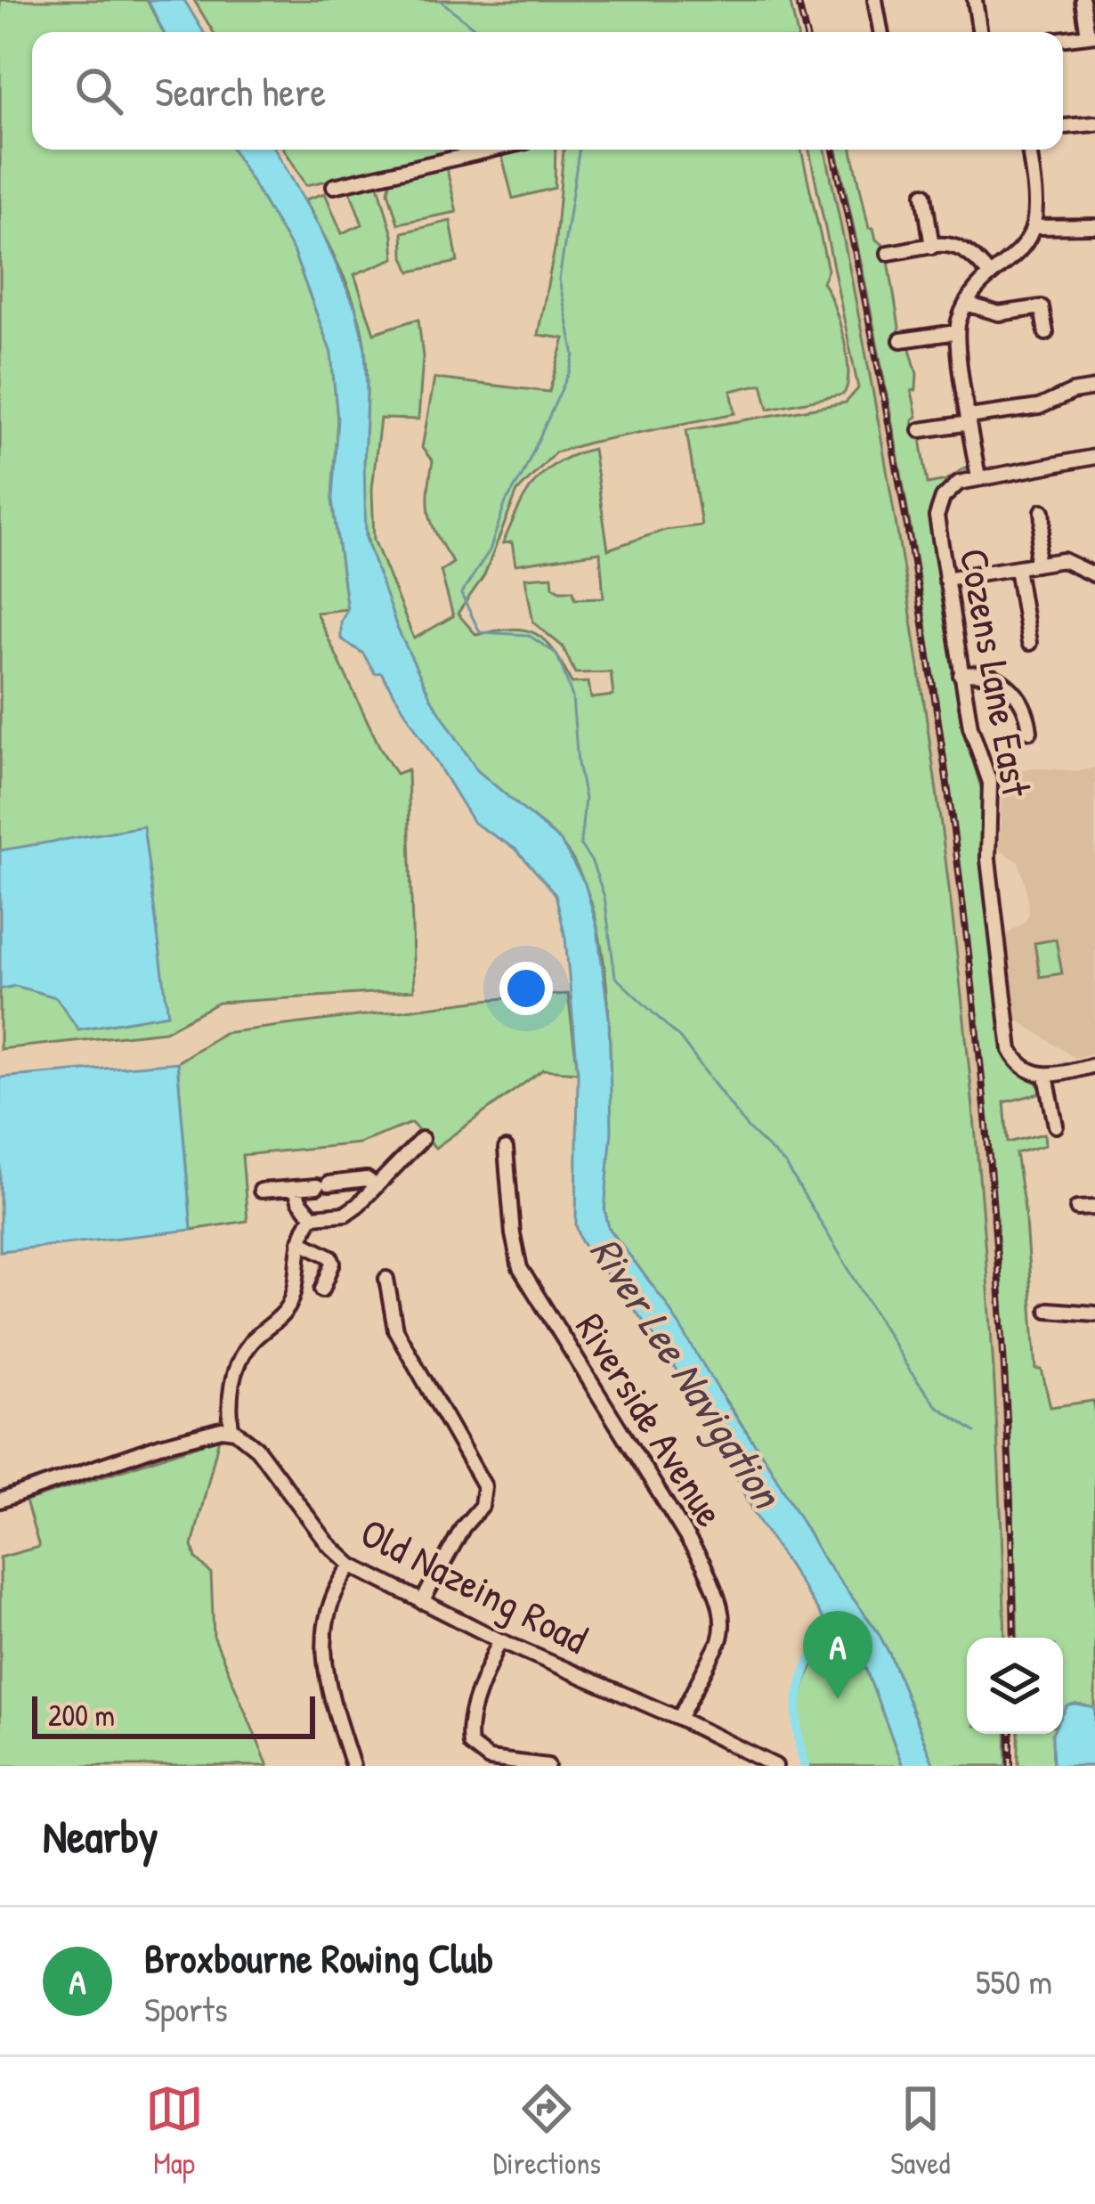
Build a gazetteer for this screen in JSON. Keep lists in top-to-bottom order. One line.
{"streets":{"street":["Cozens Lane East","Riverside Avenue","Old Nazeing Road"]},"crossings":[["Riverside Avenue","Old Nazeing Road"]],"water":["River Lee Navigation"],"scale_bar":"200 m","page":{"search":"Search here","pins":"A","scale":"200 m","heading":"Nearby","list":[{"mark":"A","name":"Broxbourne Rowing Club","note":"Sports","value":"550 m"}],"nav":["Map","Directions","Saved"]}}
